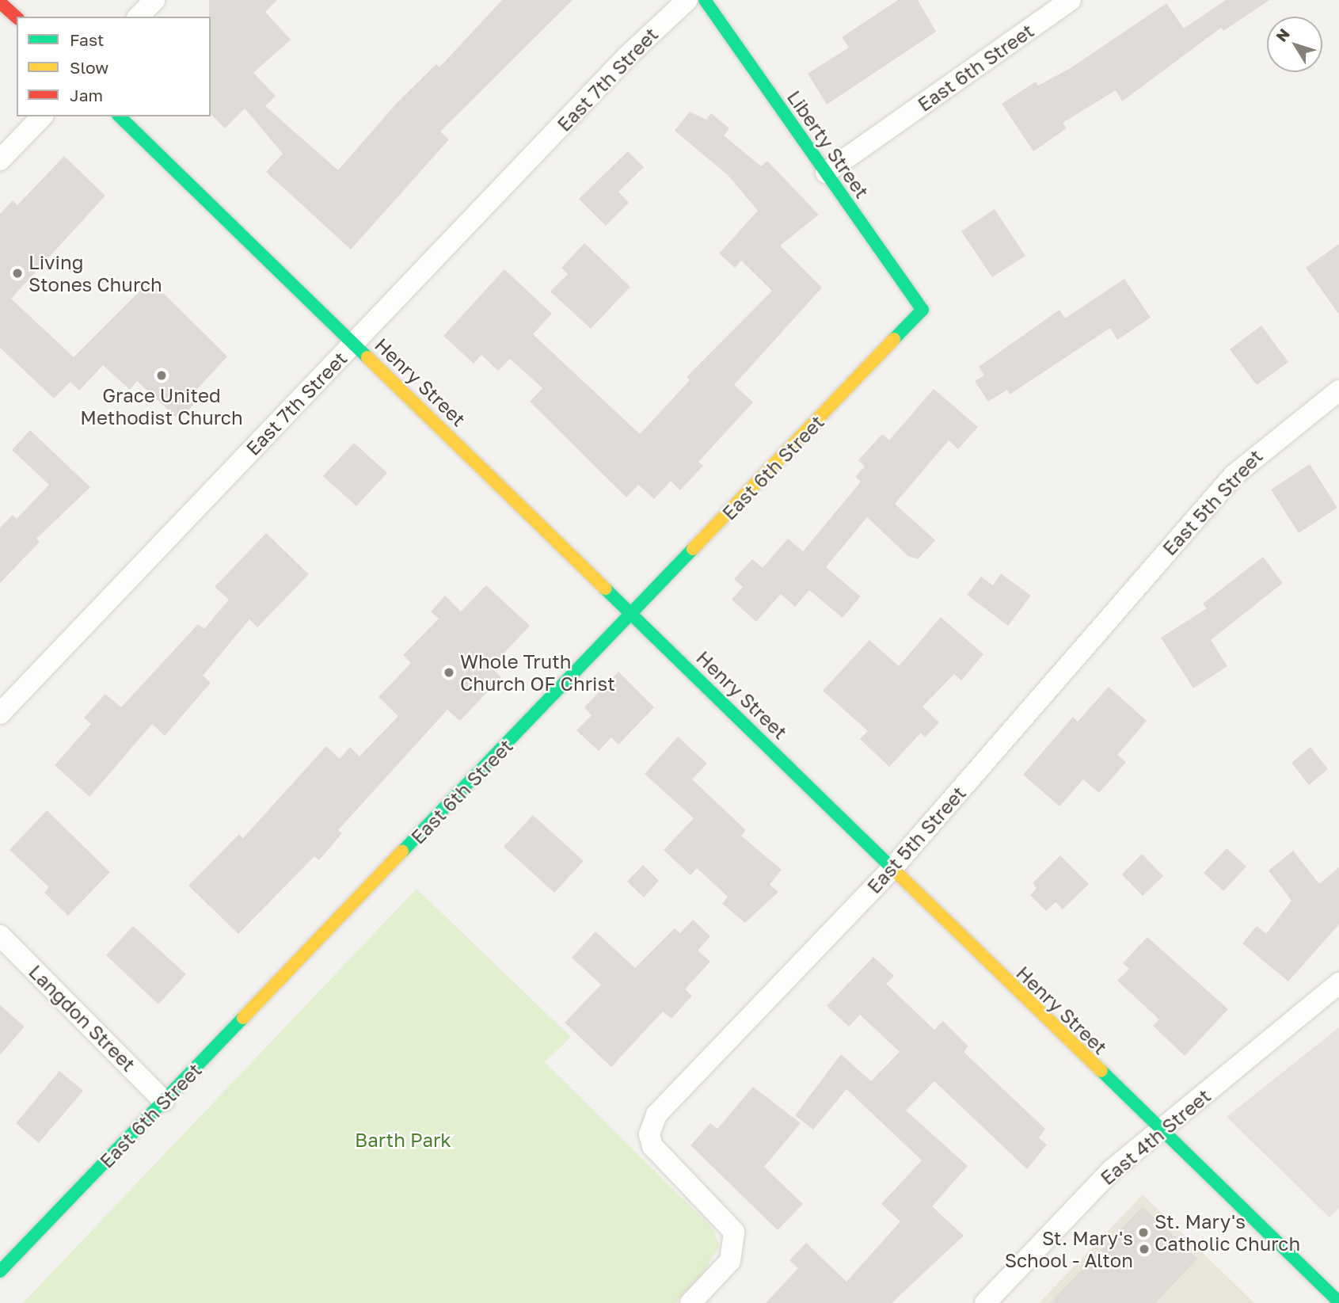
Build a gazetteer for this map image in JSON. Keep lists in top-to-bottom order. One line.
{"streets":{"street":["East 6th Street","East 7th Street","Liberty Street","Henry Street","East 5th Street","Langdon Street","East 4th Street"]},"crossings":[["East 6th Street","Liberty Street"],["East 6th Street","Henry Street"],["East 6th Street","Langdon Street"],["East 7th Street","Henry Street"],["Henry Street","East 5th Street"],["Henry Street","East 4th Street"]],"parks":["Barth Park"],"places":["Living Stones Church","Grace United Methodist Church","Whole Truth Church OF Christ","St. Mary's Catholic Church","St. Mary's School - Alton"],"legend":["Fast","Slow","Jam"],"north":"top left"}
